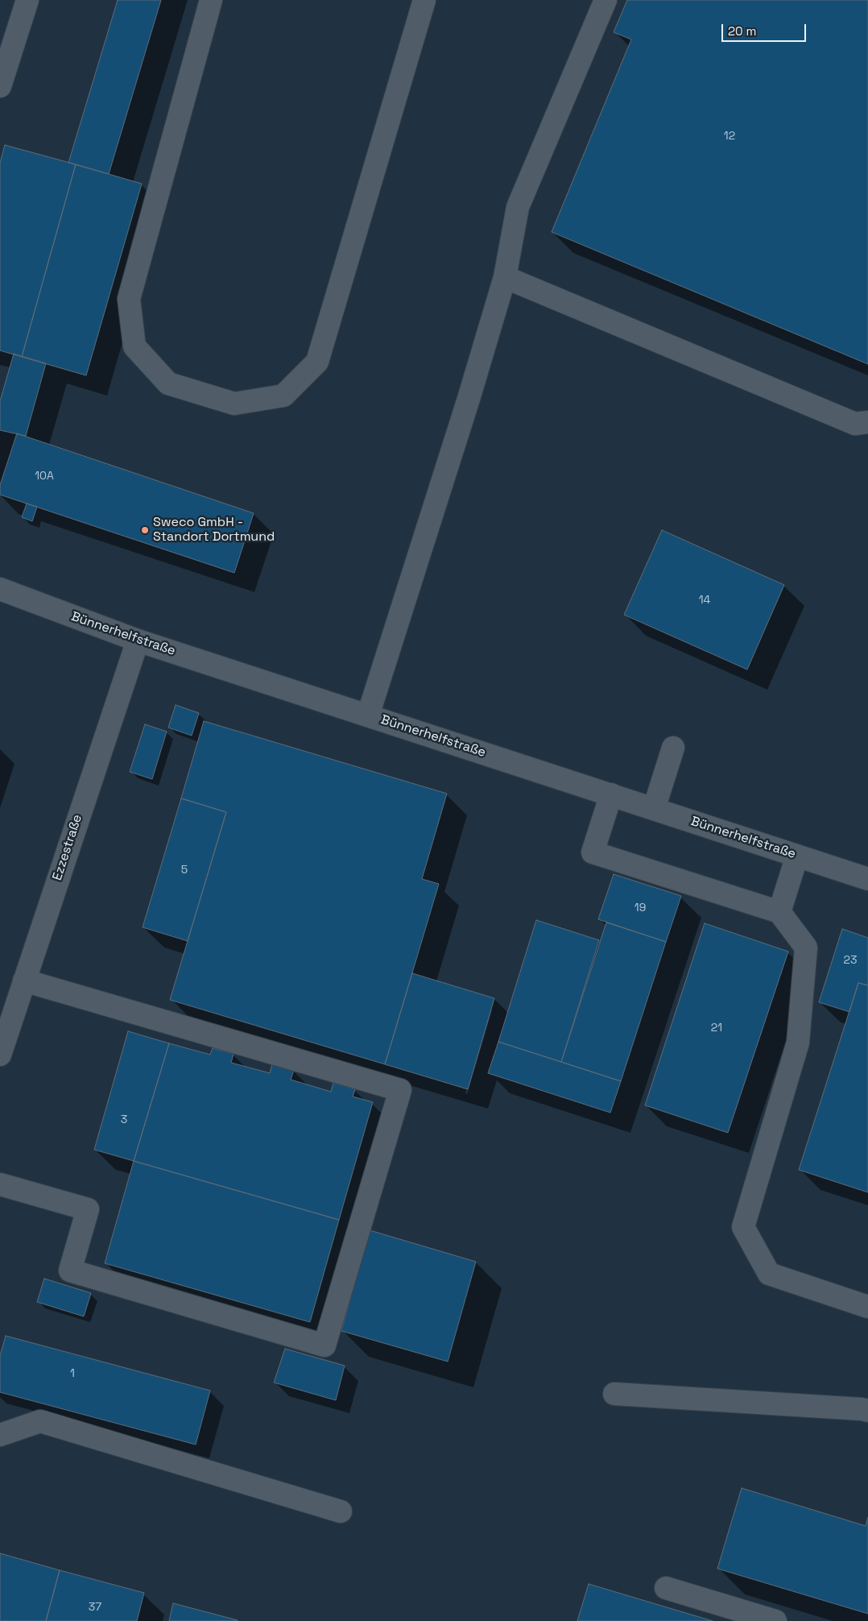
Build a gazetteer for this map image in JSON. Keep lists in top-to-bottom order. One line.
{"streets":{"street":["Bünnerhelfstraße","Ezzestraße"]},"crossings":[["Bünnerhelfstraße","Ezzestraße"]],"places":["Sweco GmbH - Standort Dortmund"],"house_numbers":["12","10A","14","5","19","23","21","3","1","37"],"scale_bar":"20 m"}
